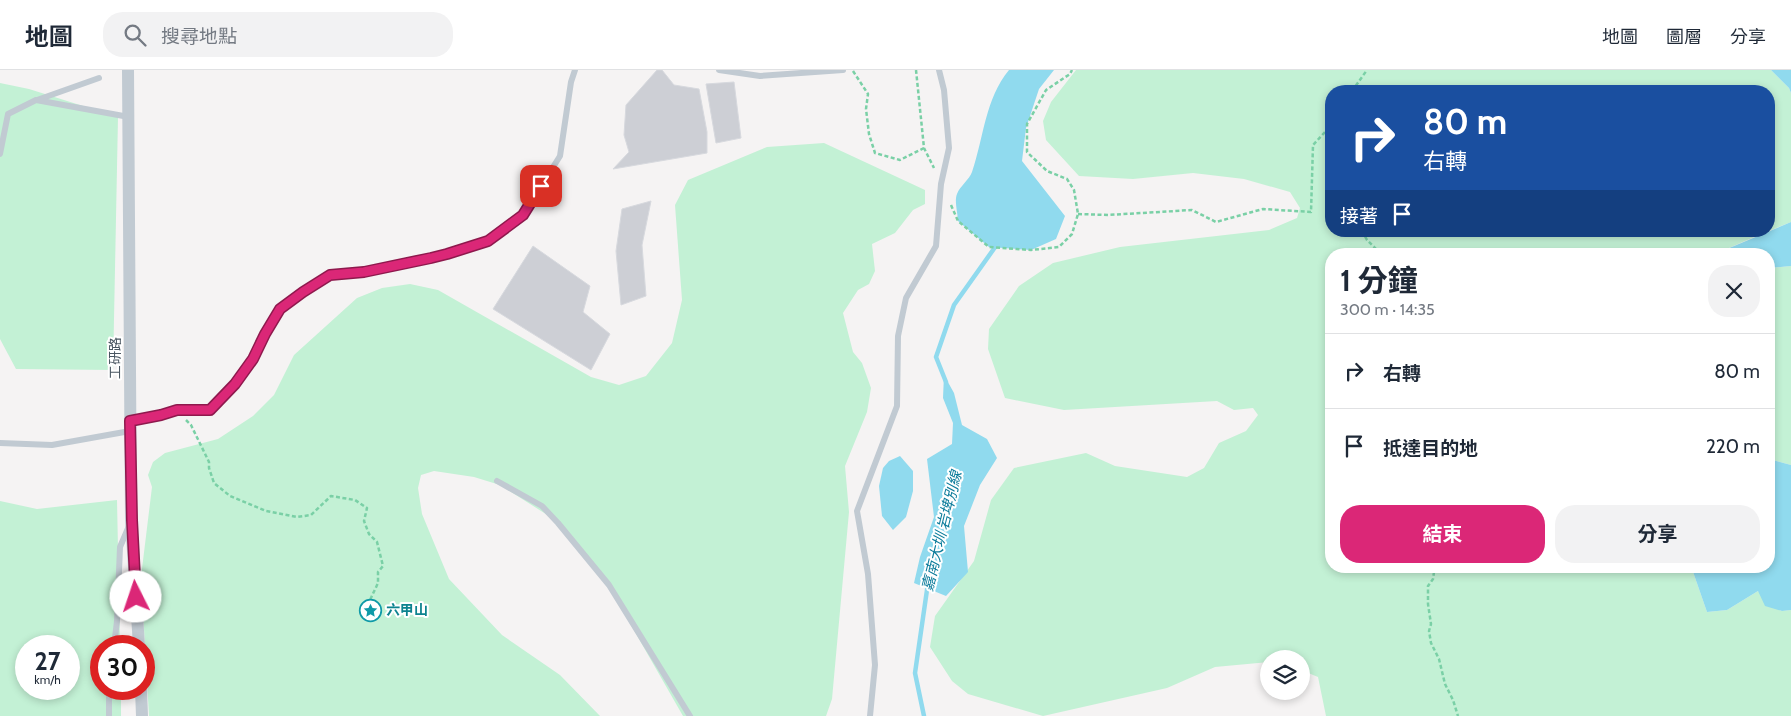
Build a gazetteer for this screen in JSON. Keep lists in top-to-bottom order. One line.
{"streets":{"street":["工研路"]},"water":["嘉南大圳 岩埤別線"],"places":{"place":["六甲山"]},"page":{"header":"地圖","search":"搜尋地點","nav":["地圖","圖層","分享"],"turn":["80 m","右轉"],"then":"接著","heading":["1 分鐘","300 m · 14:35"],"list":[{"name":"右轉","value":"80 m"},{"name":"抵達目的地","value":"220 m"}],"buttons":["結束","分享"],"speed":"27 km/h","limit":"30"}}
